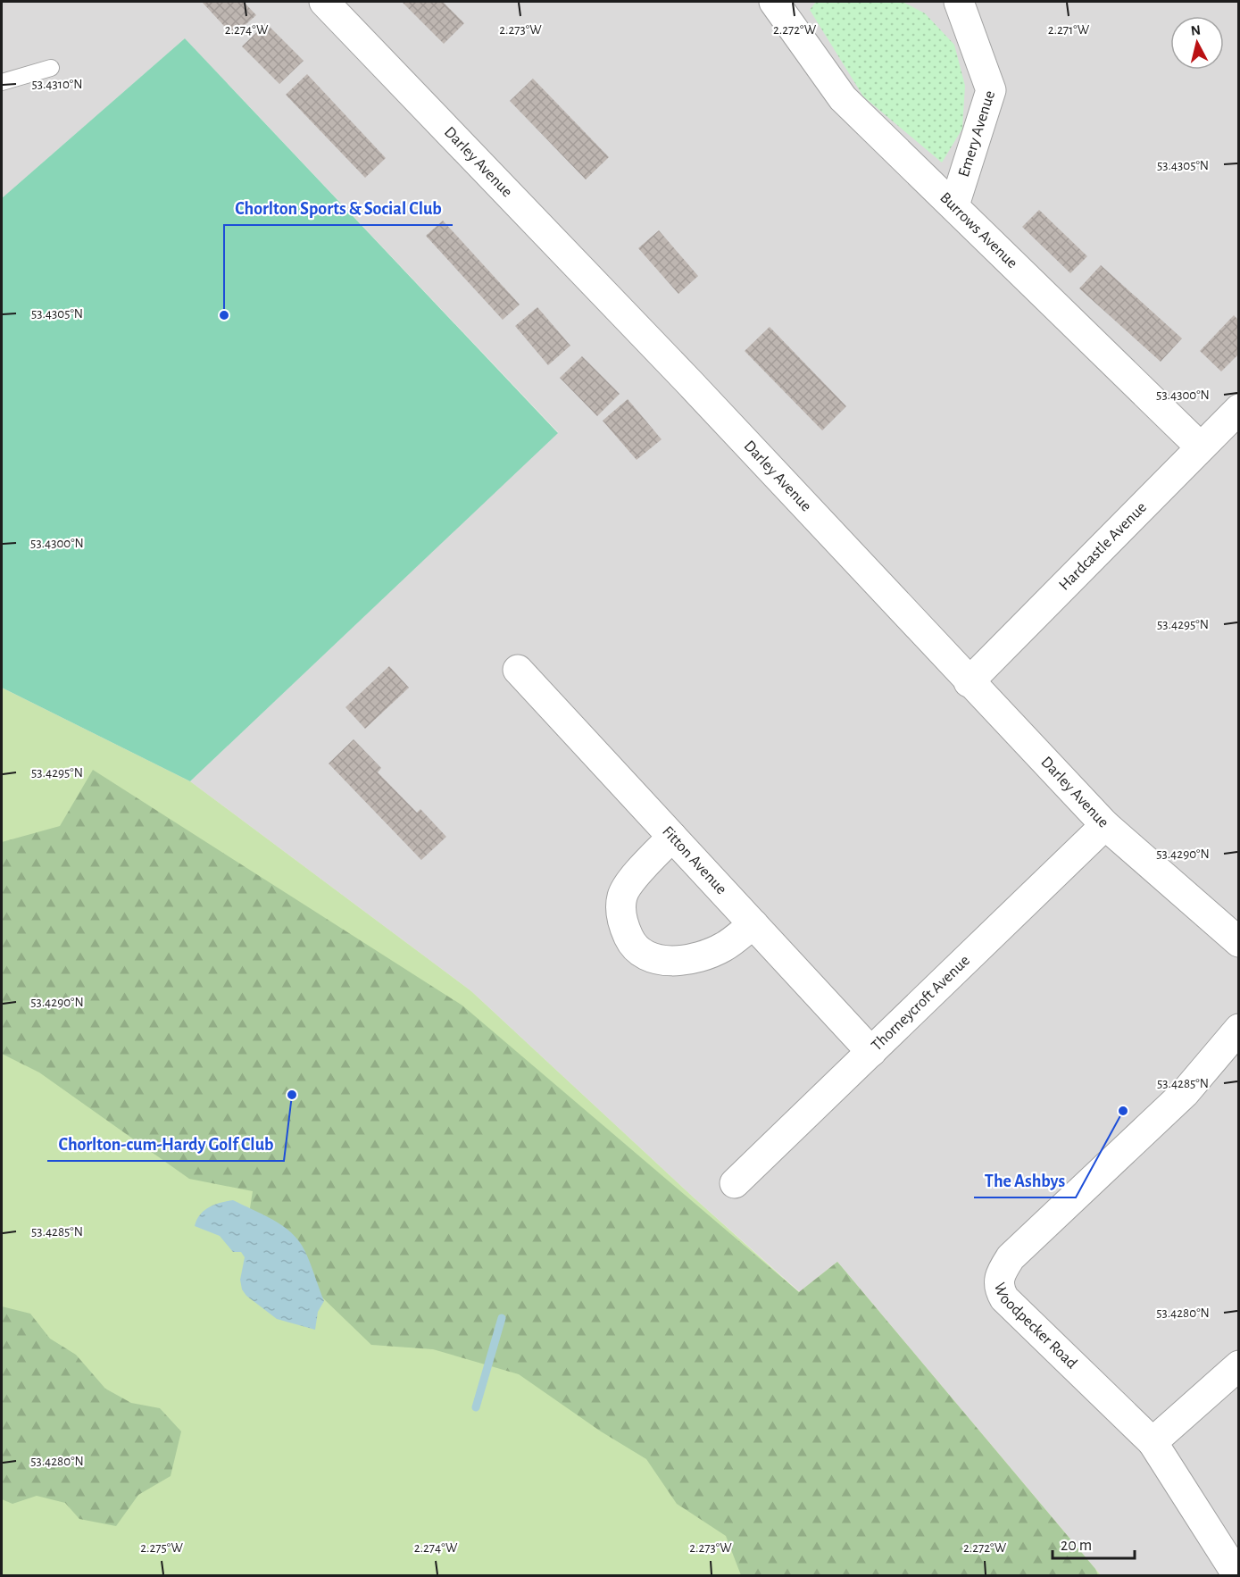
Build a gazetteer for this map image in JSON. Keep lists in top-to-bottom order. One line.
{"streets":{"street":["Emery Avenue","Darley Avenue","Burrows Avenue","Hardcastle Avenue","Fitton Avenue","Thorneycroft Avenue","Woodpecker Road"]},"crossings":[["Emery Avenue","Burrows Avenue"],["Darley Avenue","Hardcastle Avenue"],["Darley Avenue","Thorneycroft Avenue"],["Burrows Avenue","Hardcastle Avenue"],["Fitton Avenue","Thorneycroft Avenue"]],"places":["Chorlton Sports & Social Club","Chorlton-cum-Hardy Golf Club","The Ashbys"],"scale_bar":"20 m","north":"top","coordinates":["2.274°W","2.273°W","2.272°W","2.271°W","53.4310°N","53.4305°N","53.4300°N","53.4295°N","53.4290°N","53.4285°N","53.4280°N","2.275°W"]}
